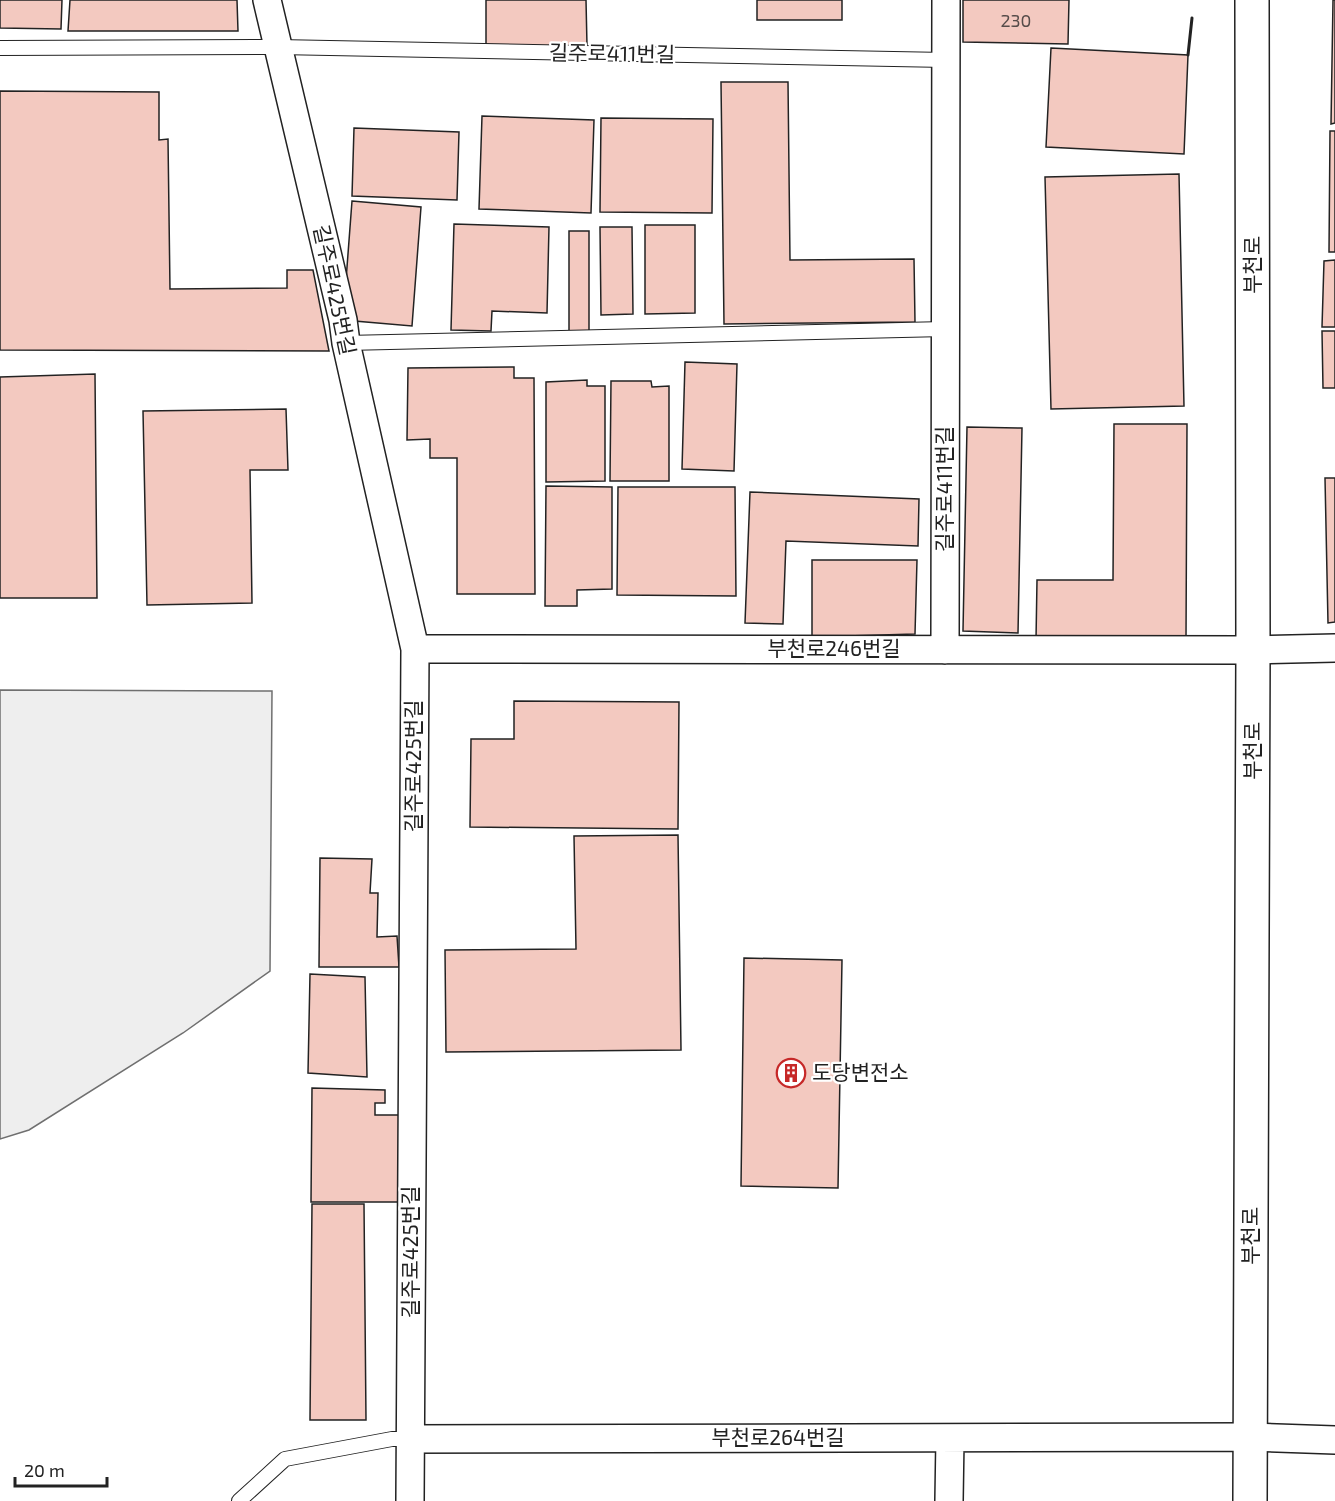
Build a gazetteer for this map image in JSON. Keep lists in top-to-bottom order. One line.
{"streets":{"main road":["부천로"],"street":["길주로411번길","길주로425번길","부천로246번길","부천로264번길"]},"crossings":[["길주로411번길","길주로425번길"],["길주로411번길","부천로246번길"],["부천로","부천로246번길"],["부천로","부천로264번길"],["길주로425번길","부천로246번길"],["길주로425번길","부천로264번길"]],"places":{"building":["도당변전소"]},"house_numbers":["230"],"scale_bar":"20 m"}
